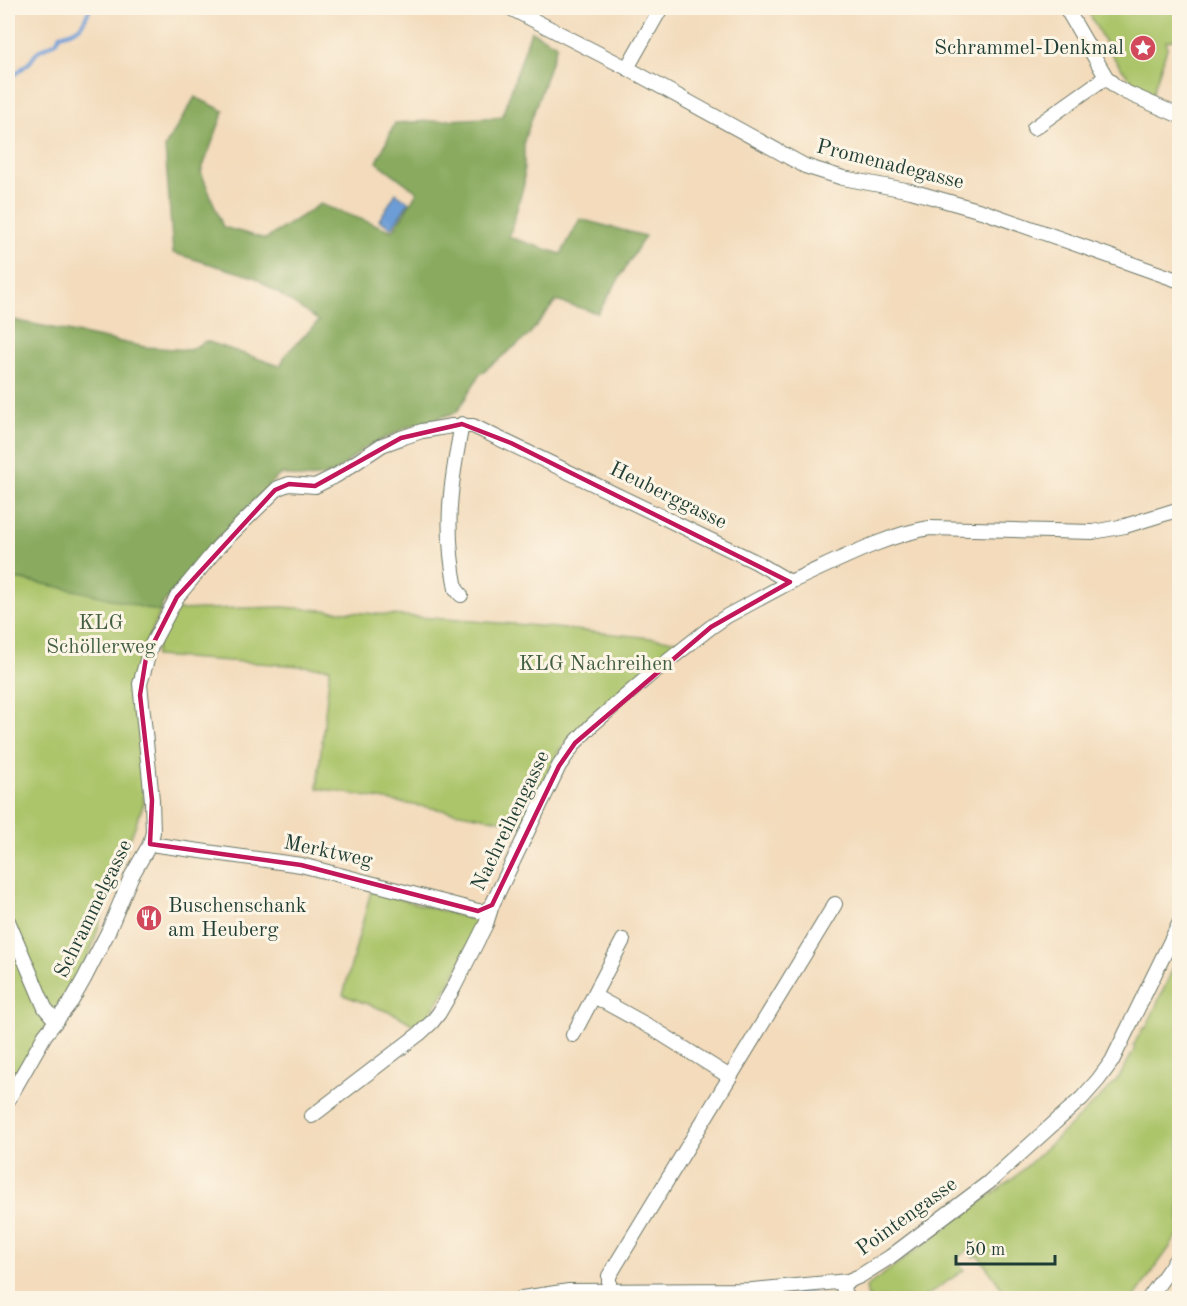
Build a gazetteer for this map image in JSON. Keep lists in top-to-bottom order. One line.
{"streets":{"street":["Promenadegasse","Heuberggasse","Nachreihengasse","Merktweg","Schrammelgasse","Pointengasse"]},"crossings":[["Heuberggasse","Nachreihengasse"],["Heuberggasse","Schrammelgasse"],["Nachreihengasse","Merktweg"],["Merktweg","Schrammelgasse"]],"parks":["KLG Schöllerweg","KLG Nachreihen"],"places":{"place":["Schrammel-Denkmal"],"restaurant":["Buschenschank am Heuberg"]},"scale_bar":"50 m"}
